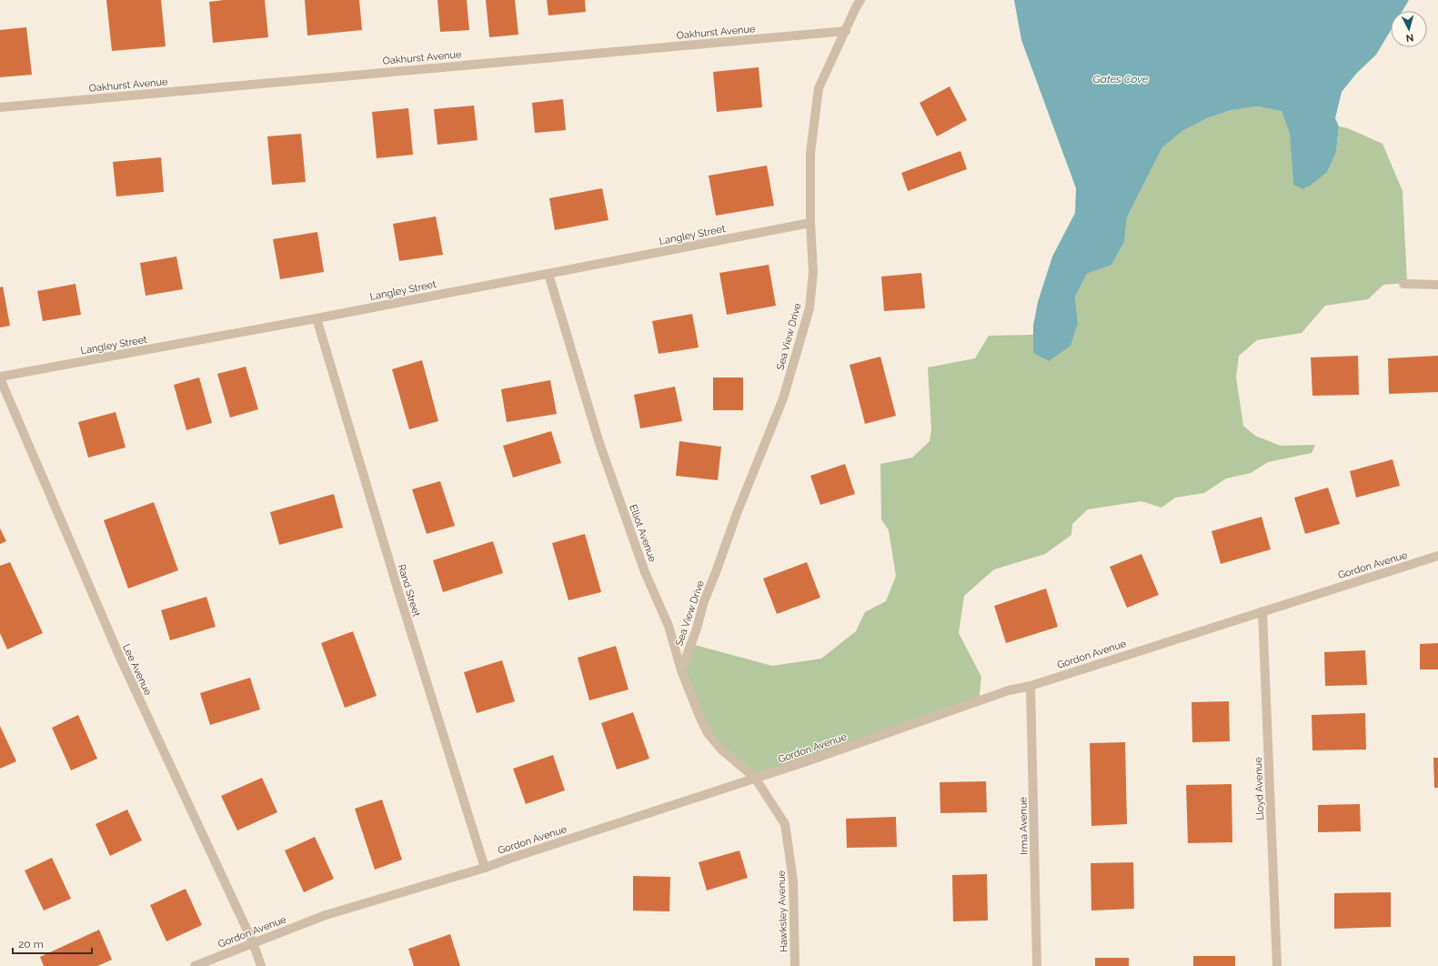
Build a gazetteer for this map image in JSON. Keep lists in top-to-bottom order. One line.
{"streets":{"street":["Oakhurst Avenue","Langley Street","Sea View Drive","Elliot Avenue","Gordon Avenue","Rand Street","Lee Avenue","Lloyd Avenue","Irma Avenue","Hawksley Avenue"]},"crossings":[["Oakhurst Avenue","Sea View Drive"],["Langley Street","Sea View Drive"],["Langley Street","Elliot Avenue"],["Langley Street","Rand Street"],["Langley Street","Lee Avenue"],["Sea View Drive","Elliot Avenue"],["Elliot Avenue","Gordon Avenue"],["Elliot Avenue","Hawksley Avenue"],["Gordon Avenue","Rand Street"],["Gordon Avenue","Lee Avenue"],["Gordon Avenue","Lloyd Avenue"],["Gordon Avenue","Irma Avenue"],["Gordon Avenue","Hawksley Avenue"]],"water":["Gates Cove"],"scale_bar":"20 m","north":"bottom"}
